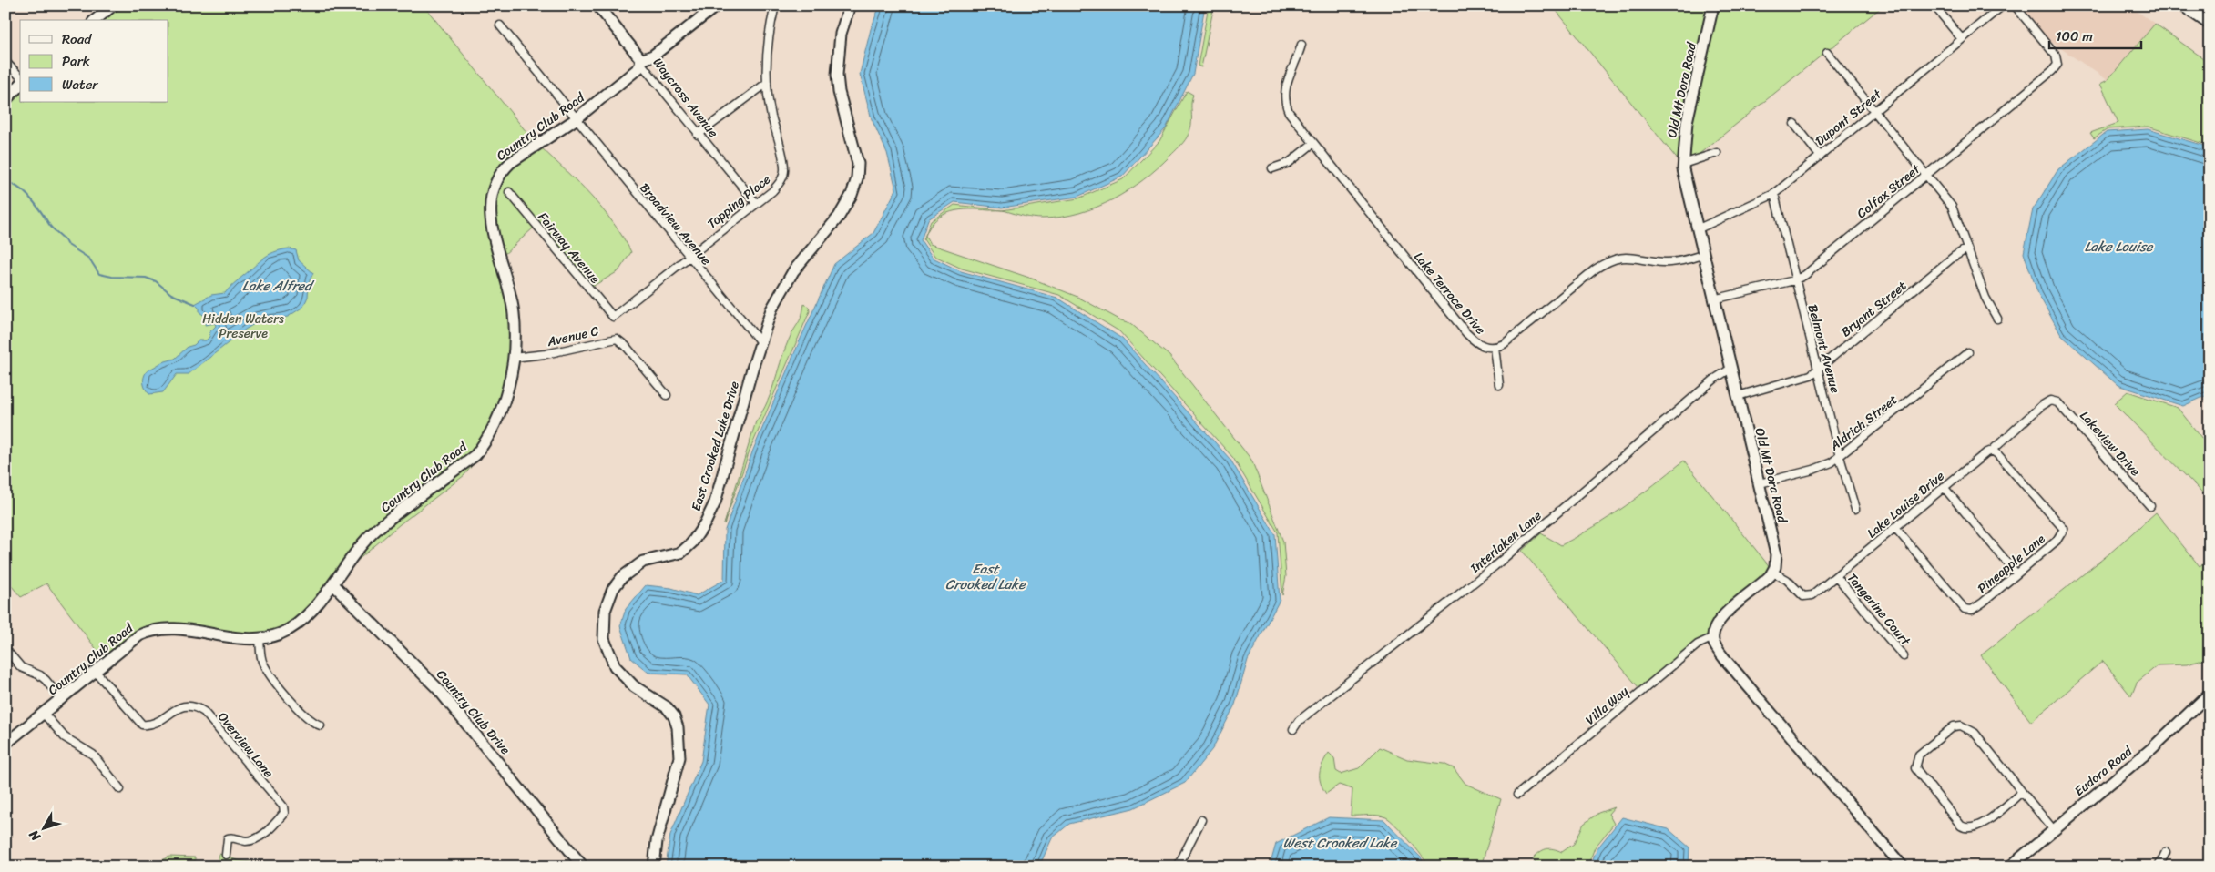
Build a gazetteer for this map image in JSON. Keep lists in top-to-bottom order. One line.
{"streets":{"street":["Old Mt Dora Road","Waycross Avenue","Dupont Street","Country Club Road","Colfax Street","Topping Place","Broadview Avenue","Fairway Avenue","Lake Terrace Drive","Bryant Street","Avenue C","Belmont Avenue","Aldrich Street","Lakeview Drive","East Crooked Lake Drive","Lake Louise Drive","Interlaken Lane","Pineapple Lane","Tangerine Court","Villa Way","Country Club Drive","Overview Lane","Eudora Road"]},"crossings":[["Old Mt Dora Road","Dupont Street"],["Old Mt Dora Road","Colfax Street"],["Old Mt Dora Road","Bryant Street"],["Old Mt Dora Road","Aldrich Street"],["Old Mt Dora Road","Lake Louise Drive"],["Old Mt Dora Road","Interlaken Lane"],["Waycross Avenue","Country Club Road"],["Waycross Avenue","Topping Place"],["Dupont Street","Belmont Avenue"],["Country Club Road","Broadview Avenue"],["Country Club Road","Avenue C"],["Country Club Road","Country Club Drive"],["Country Club Road","Overview Lane"],["Colfax Street","Belmont Avenue"],["Topping Place","Broadview Avenue"],["Topping Place","Fairway Avenue"],["Broadview Avenue","East Crooked Lake Drive"],["Bryant Street","Belmont Avenue"],["Belmont Avenue","Aldrich Street"],["Lakeview Drive","Lake Louise Drive"],["Lake Louise Drive","Pineapple Lane"],["Lake Louise Drive","Tangerine Court"]],"water":["Lake Louise","Lake Alfred","East Crooked Lake","West Crooked Lake"],"parks":["Hidden Waters Preserve"],"legend":["Road","Park","Water"],"scale_bar":"100 m","north":"bottom left"}
